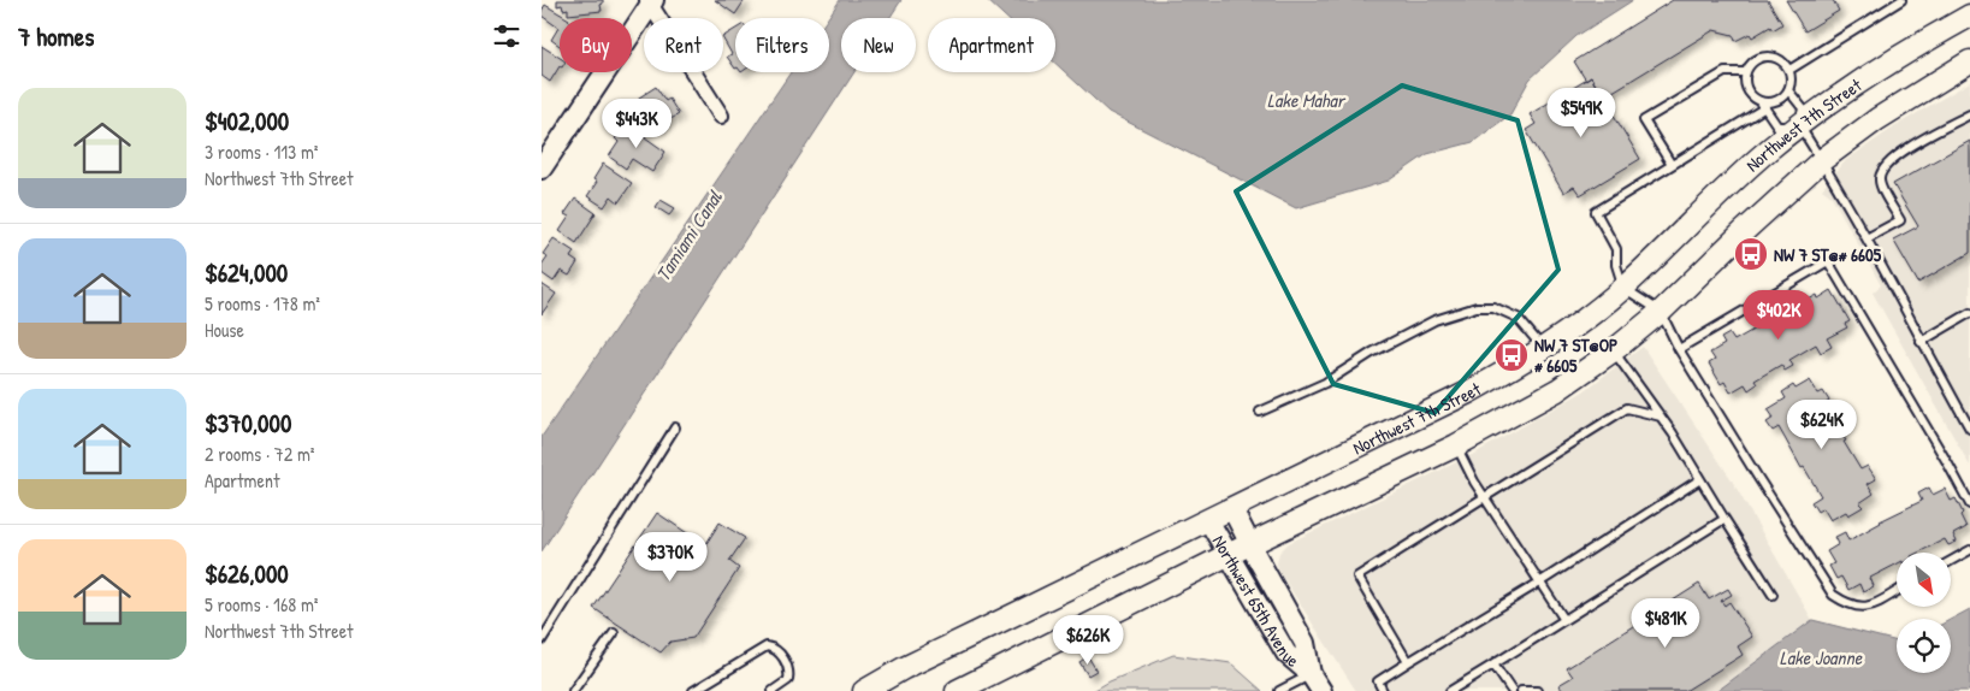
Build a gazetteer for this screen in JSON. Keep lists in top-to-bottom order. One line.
{"streets":{"main road":["Northwest 7th Street"],"street":["Northwest 65th Avenue"]},"crossings":[["Northwest 7th Street","Northwest 65th Avenue"]],"water":["Lake Mahar","Tamiami Canal","Lake Joanne"],"places":{"bus stop":["NW 7 ST@# 6605","NW 7 ST@OP # 6605"]},"north":"bottom right","page":{"heading":"7 homes","chip":["Buy","Rent","Filters","New","Apartment"],"list":[{"name":"$402,000","note":"3 rooms · 113 m² · Northwest 7th Street"},{"name":"$624,000","note":"5 rooms · 178 m² · House"},{"name":"$370,000","note":"2 rooms · 72 m² · Apartment"},{"name":"$626,000","note":"5 rooms · 168 m² · Northwest 7th Street"}],"price":["$549K","$443K","$402K","$624K","$370K","$481K","$626K"]}}
